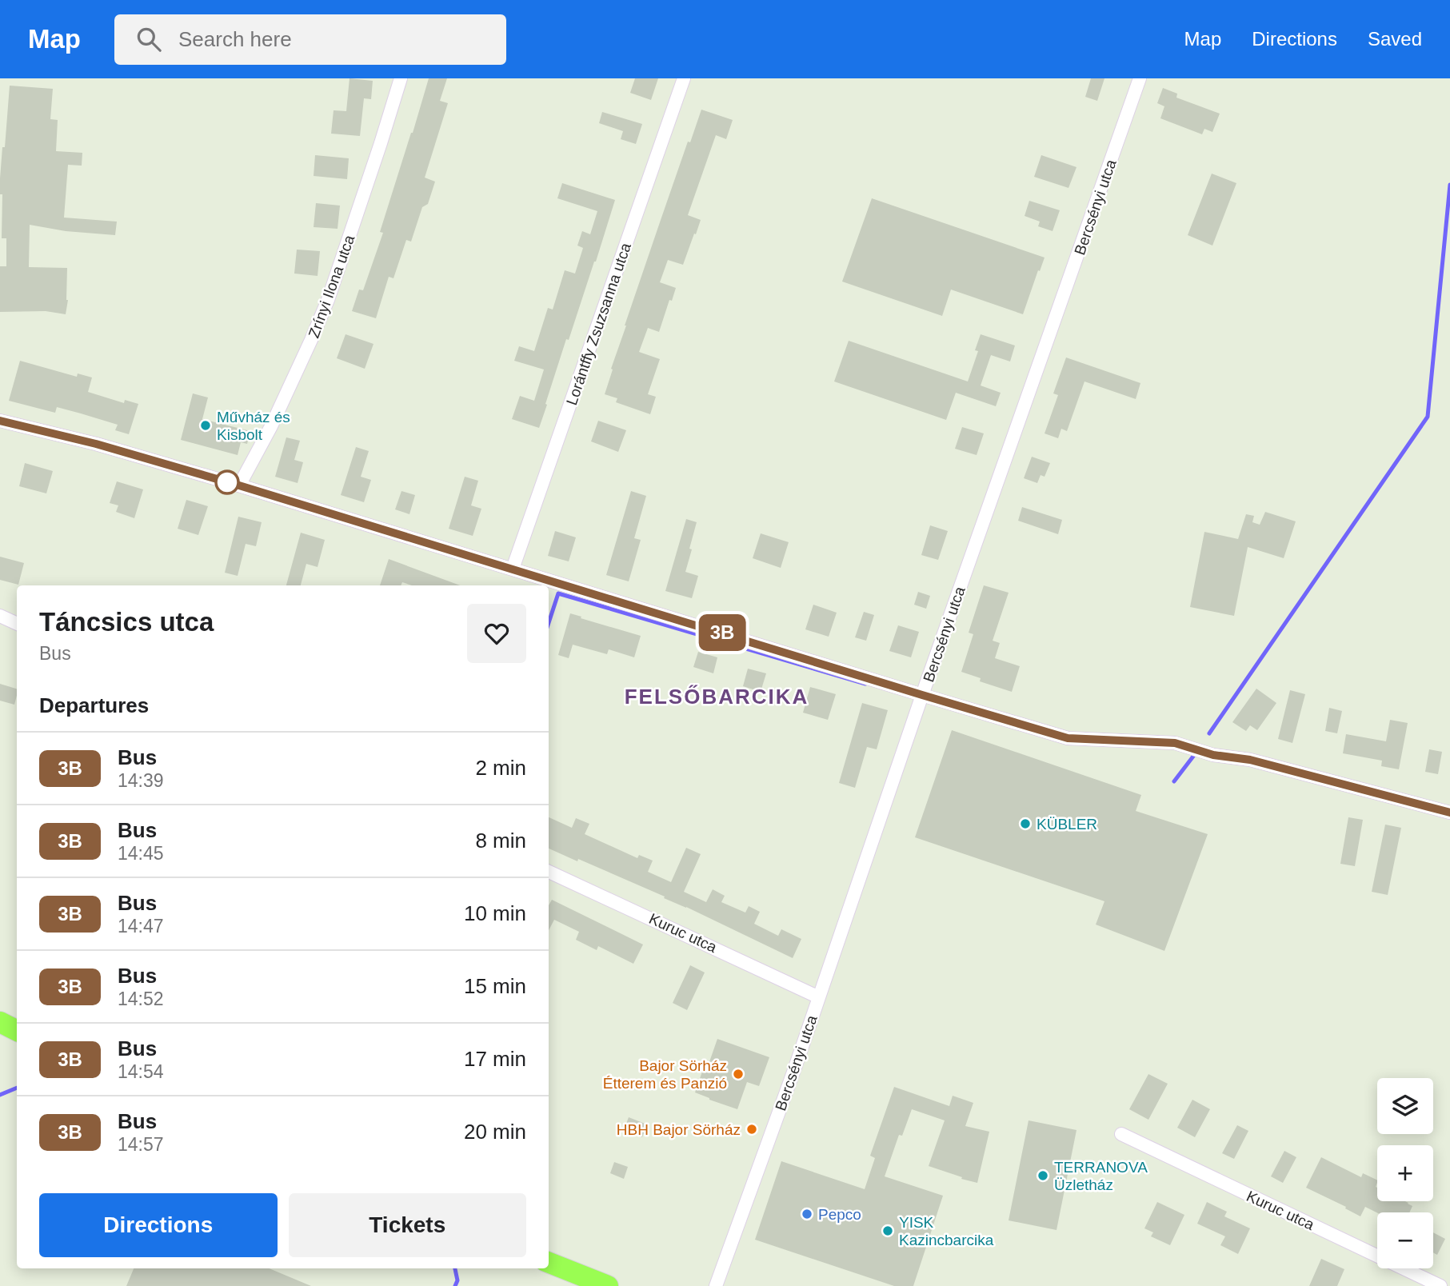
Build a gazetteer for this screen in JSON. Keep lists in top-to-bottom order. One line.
{"streets":{"street":["Bercsényi utca","Zrínyi Ilona utca","Lorántffy Zsuzsanna utca","Kuruc utca"]},"crossings":[["Bercsényi utca","Kuruc utca"]],"districts":["FELSŐBARCIKA"],"places":["Művház és Kisbolt","KÜBLER","Bajor Sörház Étterem és Panzió","HBH Bajor Sörház","TERRANOVA Üzletház","Pepco","YISK Kazincbarcika"],"lines":["bus line 3B"],"page":{"header":"Map","search":"Search here","nav":["Map","Directions","Saved"],"on_map":"3B","heading":[["Táncsics utca","Bus"],"Departures"],"list":[{"mark":"3B","name":"Bus","note":"14:39","value":"2 min"},{"mark":"3B","name":"Bus","note":"14:45","value":"8 min"},{"mark":"3B","name":"Bus","note":"14:47","value":"10 min"},{"mark":"3B","name":"Bus","note":"14:52","value":"15 min"},{"mark":"3B","name":"Bus","note":"14:54","value":"17 min"},{"mark":"3B","name":"Bus","note":"14:57","value":"20 min"}],"map_buttons":["+","−"],"buttons":["Directions","Tickets"]}}
